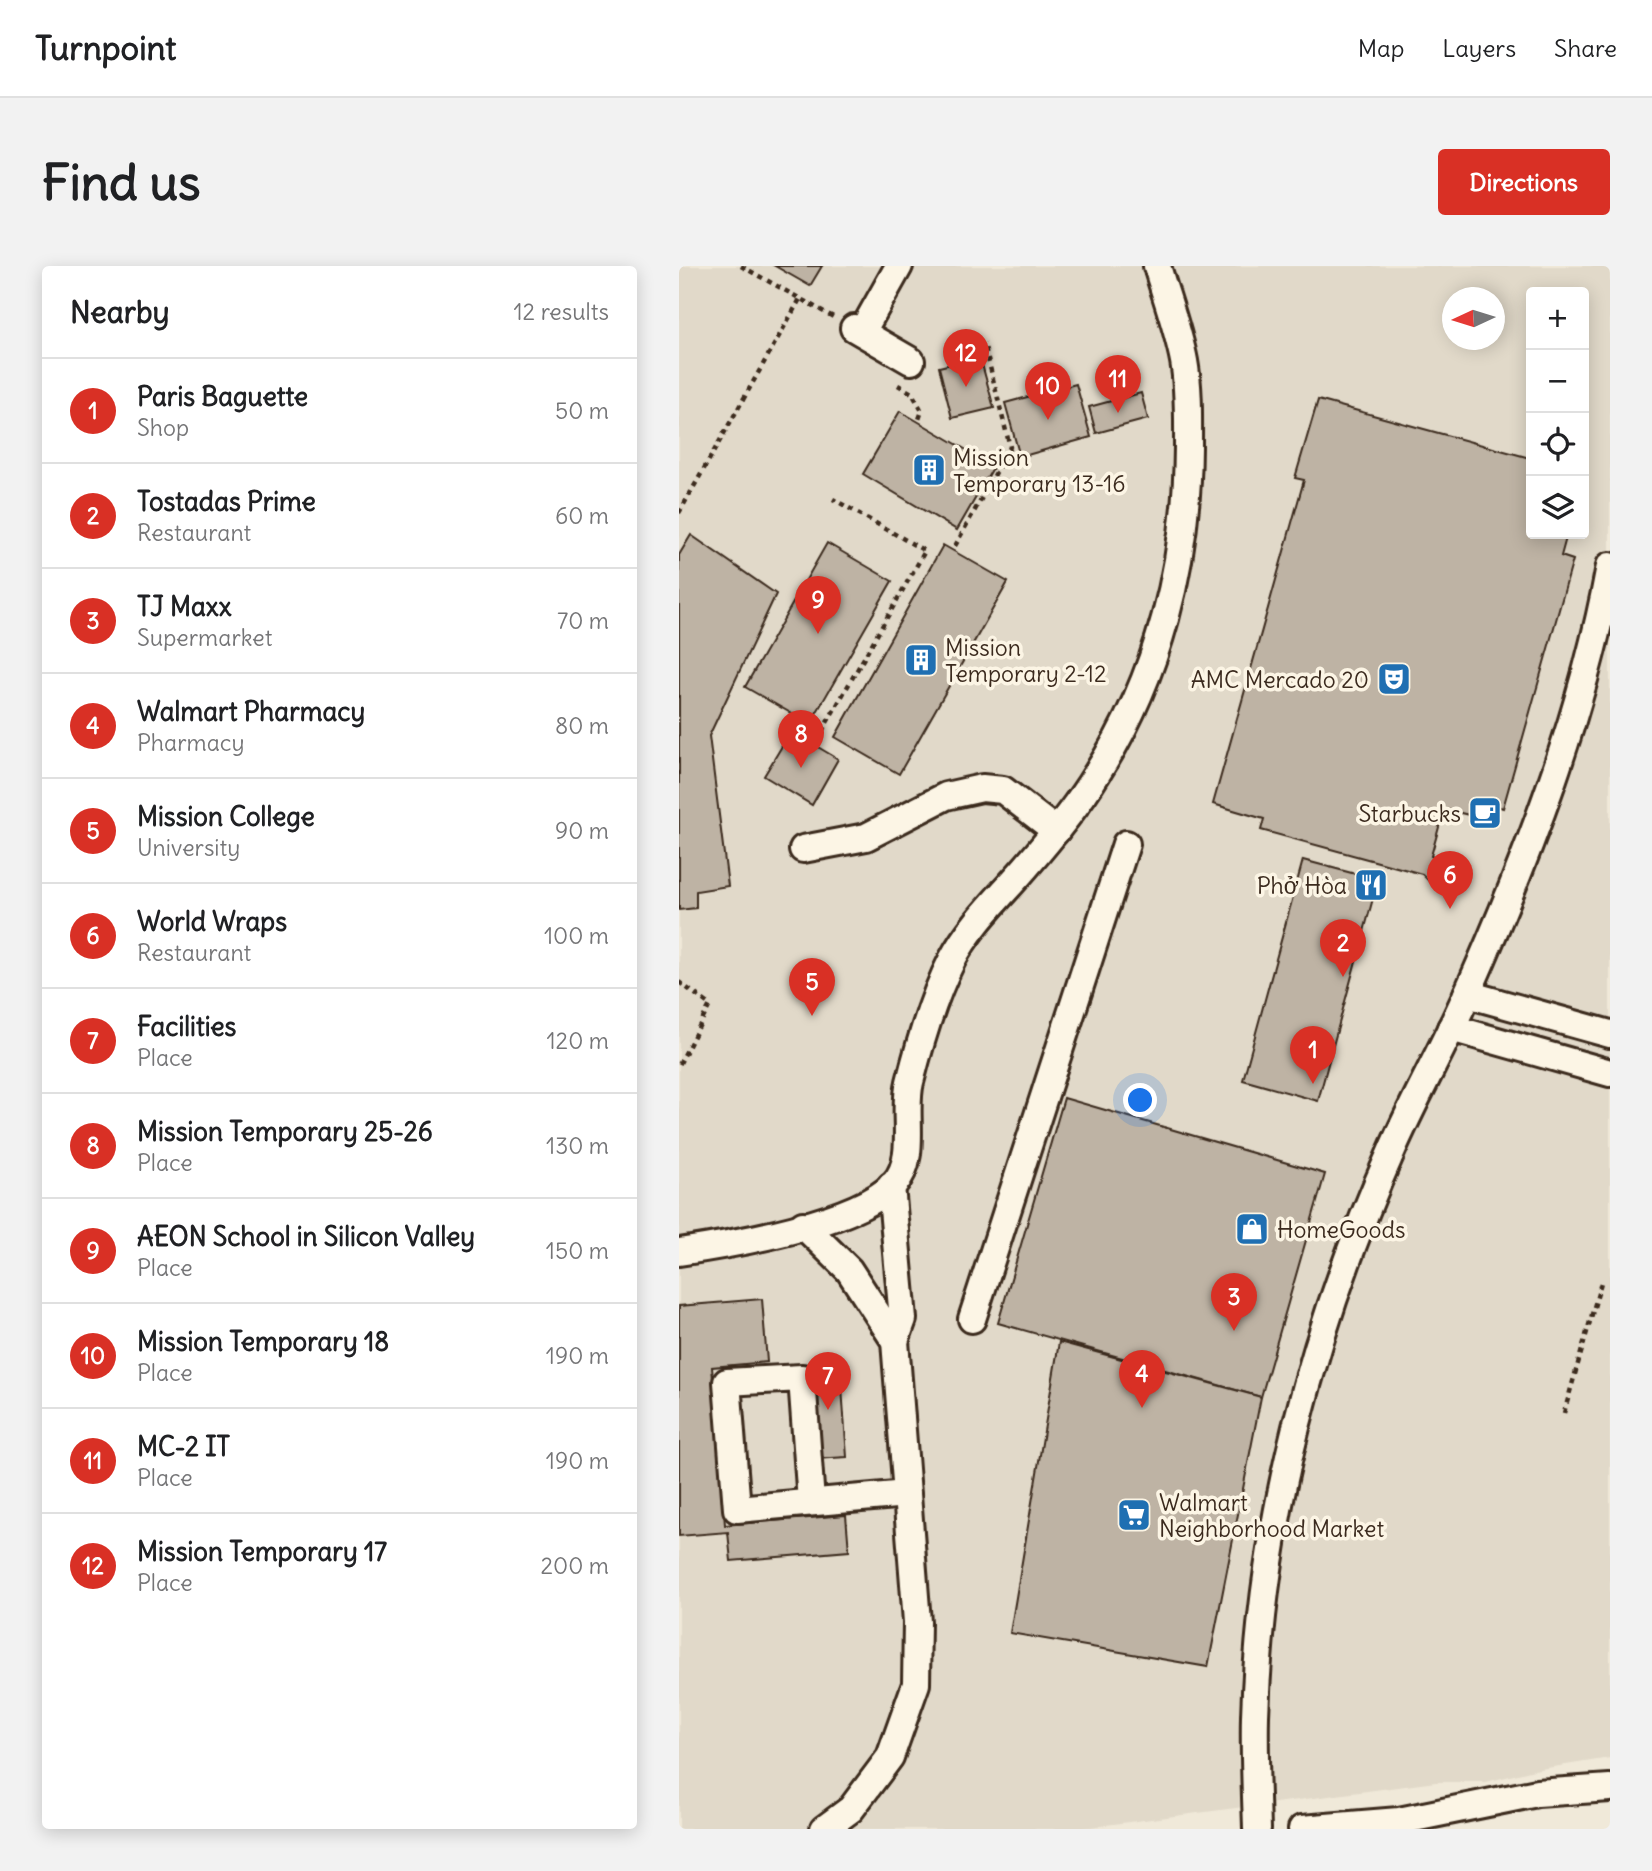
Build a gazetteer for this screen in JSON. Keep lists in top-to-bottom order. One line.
{"places":{"building":["Mission Temporary 13-16","Mission Temporary 2-12"],"theatre":["AMC Mercado 20"],"cafe":["Starbucks"],"restaurant":["Phở Hòa"],"shop":["HomeGoods"],"supermarket":["Walmart Neighborhood Market"]},"north":"left","page":{"header":"Turnpoint","nav":["Map","Layers","Share"],"buttons":"Directions","title":"Find us","heading":["Nearby","12 results"],"map_buttons":["+","−"],"pins":["12","11","10","9","8","6","2","5","1","3","4","7"],"list":[{"mark":"1","name":"Paris Baguette","note":"Shop","value":"50 m"},{"mark":"2","name":"Tostadas Prime","note":"Restaurant","value":"60 m"},{"mark":"3","name":"TJ Maxx","note":"Supermarket","value":"70 m"},{"mark":"4","name":"Walmart Pharmacy","note":"Pharmacy","value":"80 m"},{"mark":"5","name":"Mission College","note":"University","value":"90 m"},{"mark":"6","name":"World Wraps","note":"Restaurant","value":"100 m"},{"mark":"7","name":"Facilities","note":"Place","value":"120 m"},{"mark":"8","name":"Mission Temporary 25-26","note":"Place","value":"130 m"},{"mark":"9","name":"AEON School in Silicon Valley","note":"Place","value":"150 m"},{"mark":"10","name":"Mission Temporary 18","note":"Place","value":"190 m"},{"mark":"11","name":"MC-2 IT","note":"Place","value":"190 m"},{"mark":"12","name":"Mission Temporary 17","note":"Place","value":"200 m"}]}}
